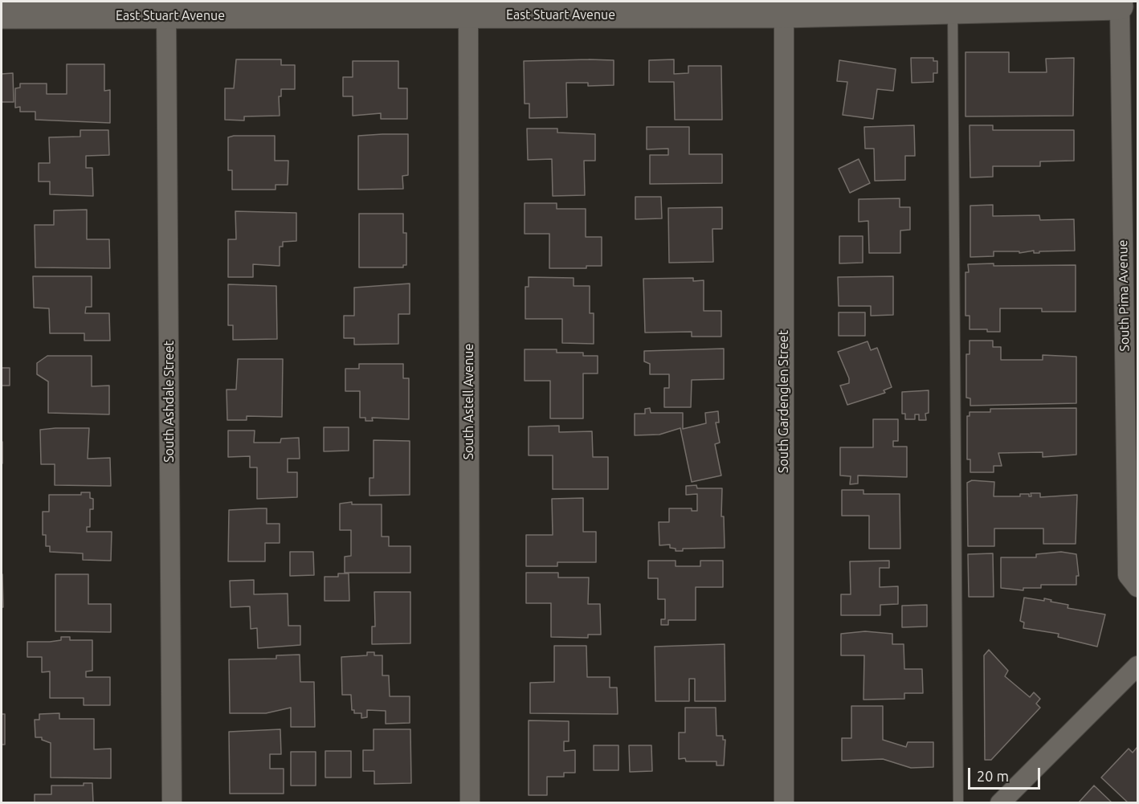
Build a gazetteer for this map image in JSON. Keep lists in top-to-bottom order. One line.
{"streets":{"street":["East Stuart Avenue","South Pima Avenue","South Ashdale Street","South Astell Avenue","South Gardenglen Street"]},"crossings":[["East Stuart Avenue","South Pima Avenue"],["East Stuart Avenue","South Ashdale Street"],["East Stuart Avenue","South Astell Avenue"],["East Stuart Avenue","South Gardenglen Street"]],"scale_bar":"20 m"}
